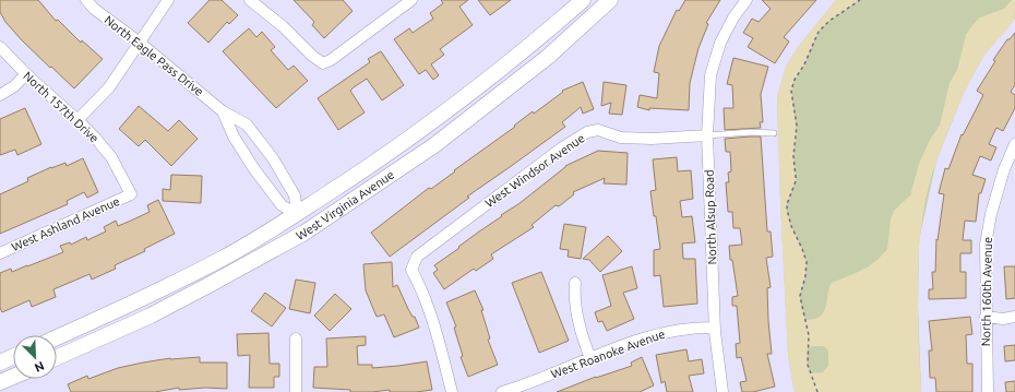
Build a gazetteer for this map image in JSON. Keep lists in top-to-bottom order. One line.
{"streets":{"main road":["West Virginia Avenue"],"street":["North Eagle Pass Drive","North 157th Drive","West Windsor Avenue","North Alsup Road","West Ashland Avenue","North 160th Avenue","West Roanoke Avenue"]},"crossings":[["North Eagle Pass Drive","West Virginia Avenue"],["North 157th Drive","West Ashland Avenue"],["West Windsor Avenue","North Alsup Road"],["North Alsup Road","West Roanoke Avenue"]],"north":"bottom right"}
